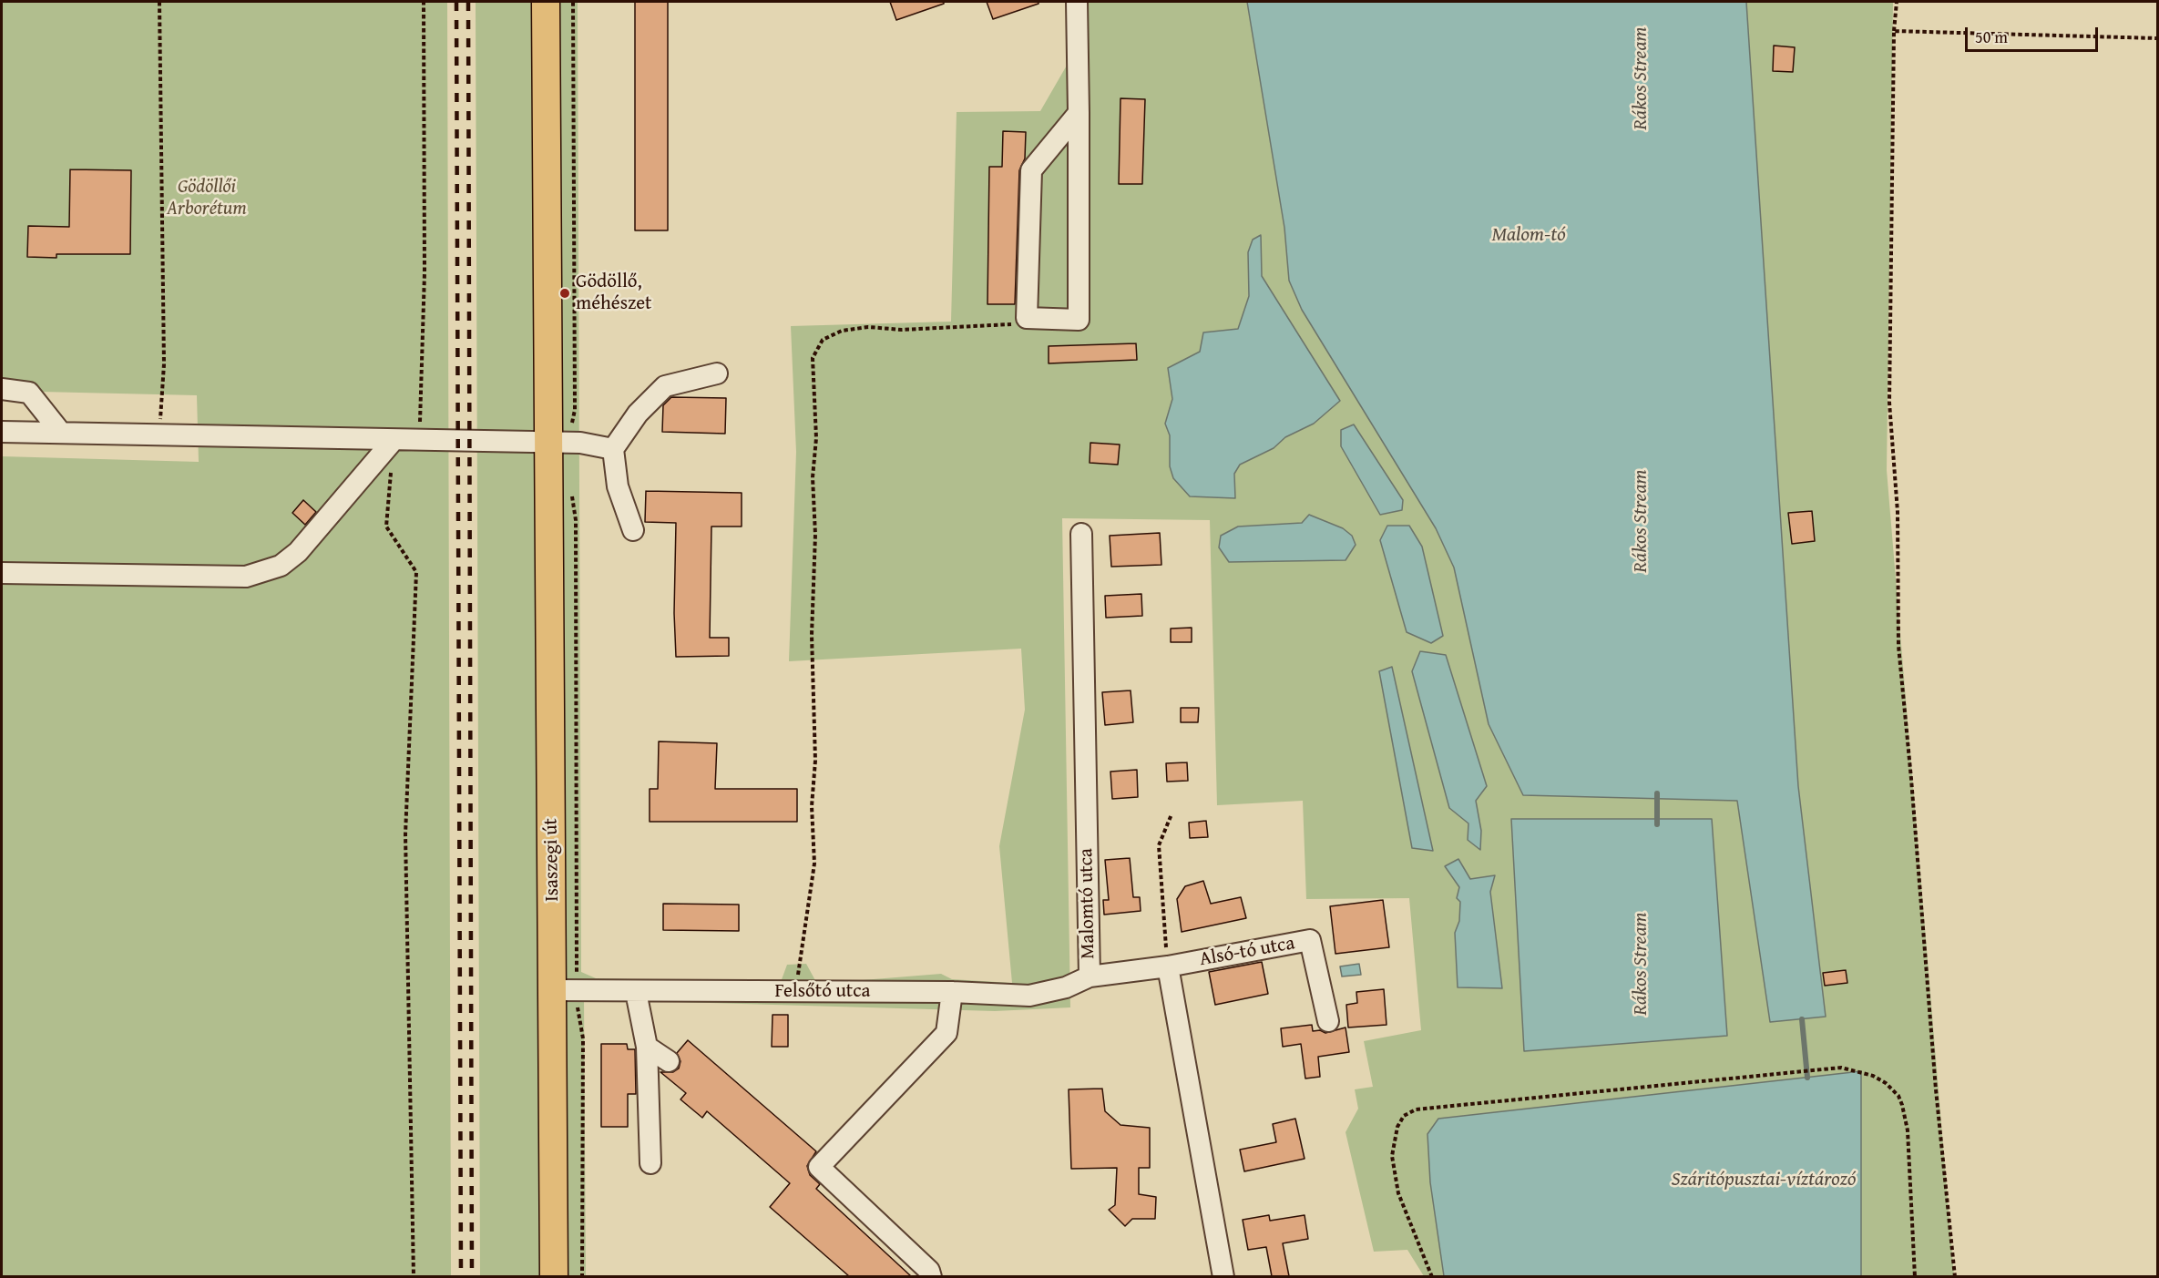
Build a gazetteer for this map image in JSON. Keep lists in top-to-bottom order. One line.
{"streets":{"main road":["Isaszegi út"],"street":["Malomtó utca","Alsó-tó utca","Felsőtó utca"]},"crossings":[["Isaszegi út","Felsőtó utca"],["Malomtó utca","Alsó-tó utca"],["Malomtó utca","Felsőtó utca"]],"water":["Rákos Stream","Malom-tó","Száritópusztai-víztározó"],"parks":["Gödöllői Arborétum"],"places":["Gödöllő, méhészet"],"scale_bar":"50 m"}
